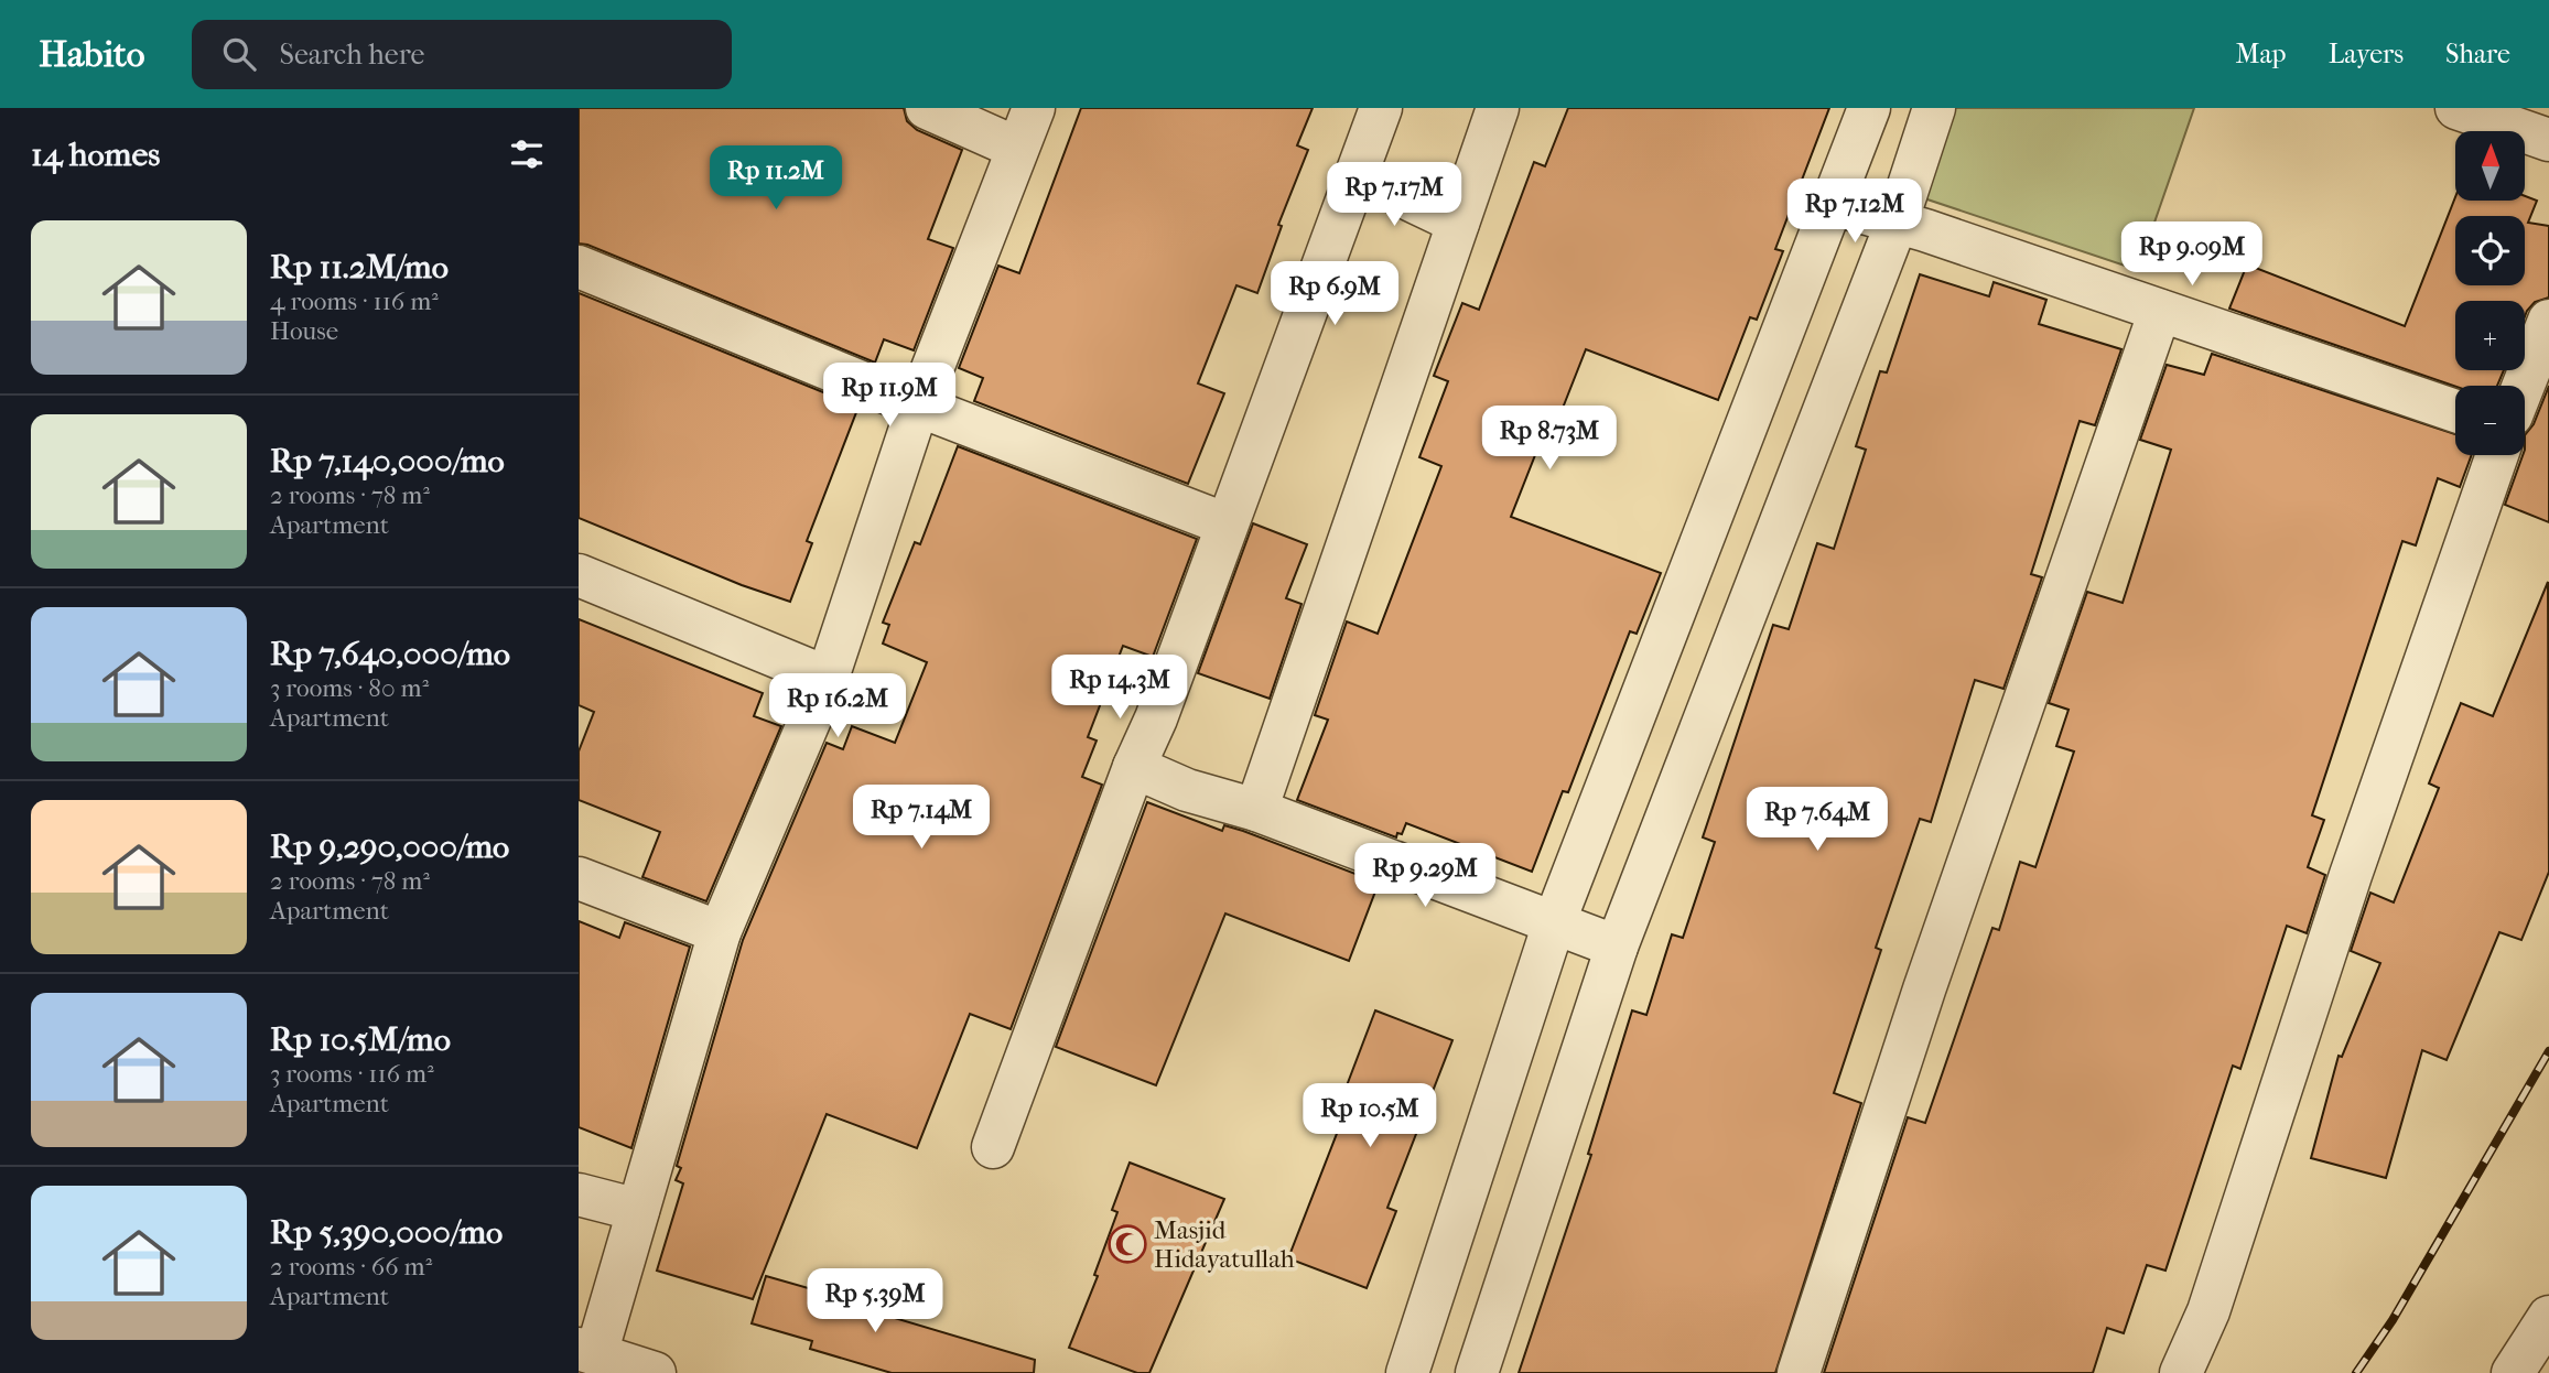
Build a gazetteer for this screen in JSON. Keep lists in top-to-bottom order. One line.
{"places":{"mosque":["Masjid Hidayatullah"]},"north":"top","page":{"header":"Habito","search":"Search here","nav":["Map","Layers","Share"],"heading":"14 homes","map_buttons":["+","−"],"price":["Rp 11.2M","Rp 7.17M","Rp 7.12M","Rp 9.09M","Rp 6.9M","Rp 11.9M","Rp 8.73M","Rp 14.3M","Rp 16.2M","Rp 7.14M","Rp 7.64M","Rp 9.29M","Rp 10.5M","Rp 5.39M"],"list":[{"name":"Rp 11.2M/mo","note":"4 rooms · 116 m² · House"},{"name":"Rp 7,140,000/mo","note":"2 rooms · 78 m² · Apartment"},{"name":"Rp 7,640,000/mo","note":"3 rooms · 80 m² · Apartment"},{"name":"Rp 9,290,000/mo","note":"2 rooms · 78 m² · Apartment"},{"name":"Rp 10.5M/mo","note":"3 rooms · 116 m² · Apartment"},{"name":"Rp 5,390,000/mo","note":"2 rooms · 66 m² · Apartment"}]}}
